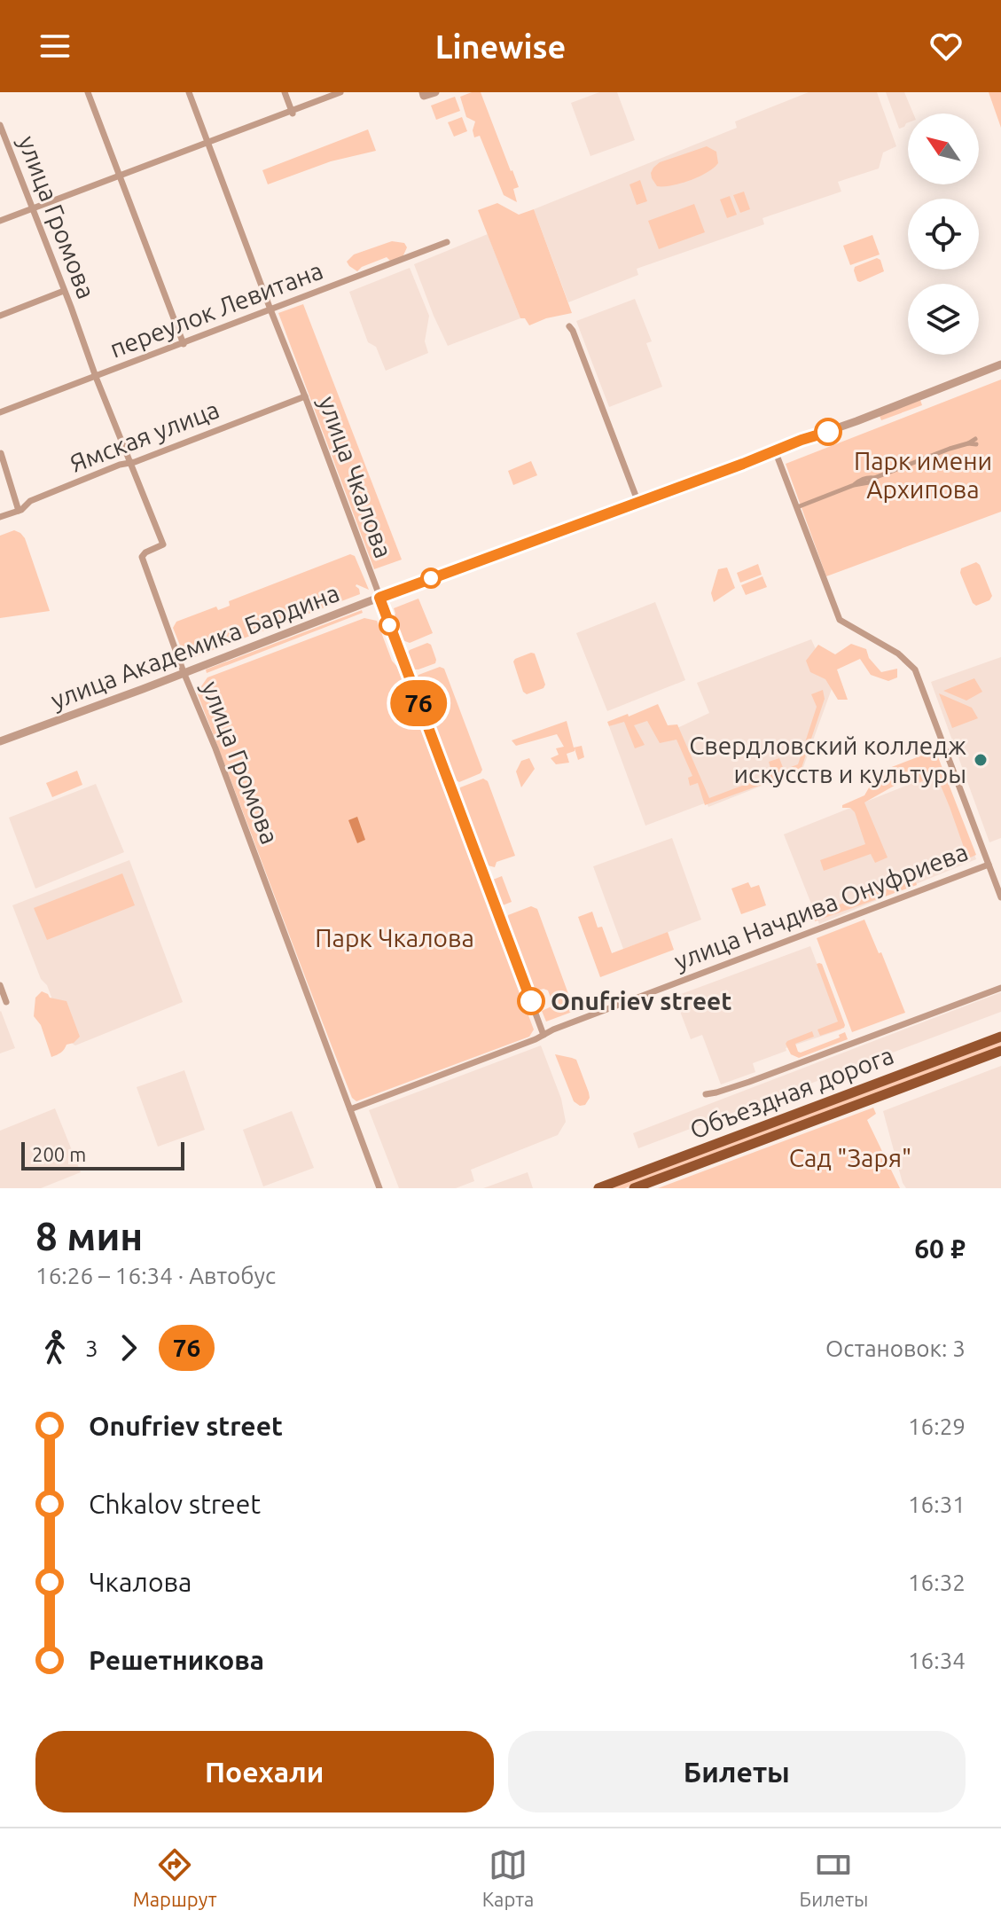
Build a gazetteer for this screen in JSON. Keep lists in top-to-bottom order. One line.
{"streets":{"main road":["Объездная дорога"],"street":["улица Громова","переулок Левитана","Ямская улица","улица Чкалова","улица Академика Бардина","улица Начдива Онуфриева"]},"crossings":[["улица Громова","переулок Левитана"],["улица Громова","Ямская улица"],["улица Громова","улица Академика Бардина"],["улица Громова","улица Начдива Онуфриева"],["переулок Левитана","улица Чкалова"],["Ямская улица","улица Чкалова"],["улица Чкалова","улица Академика Бардина"],["улица Чкалова","улица Начдива Онуфриева"]],"parks":["Парк имени Архипова","Парк Чкалова","Сад \"Заря\""],"places":["Свердловский колледж искусств и культуры","Onufriev street"],"lines":["bus line 76"],"scale_bar":"200 m","north":"top left","page":{"header":"Linewise","on_map":"76","scale":"200 m","heading":["8 мин","16:26 – 16:34 · Автобус","60 ₽"],"legs":["3","76","Остановок: 3"],"list":[{"name":"Onufriev street","value":"16:29"},{"name":"Chkalov street","value":"16:31"},{"name":"Чкалова","value":"16:32"},{"name":"Решетникова","value":"16:34"}],"buttons":["Поехали","Билеты"],"tabs":["Маршрут","Карта","Билеты"]}}
